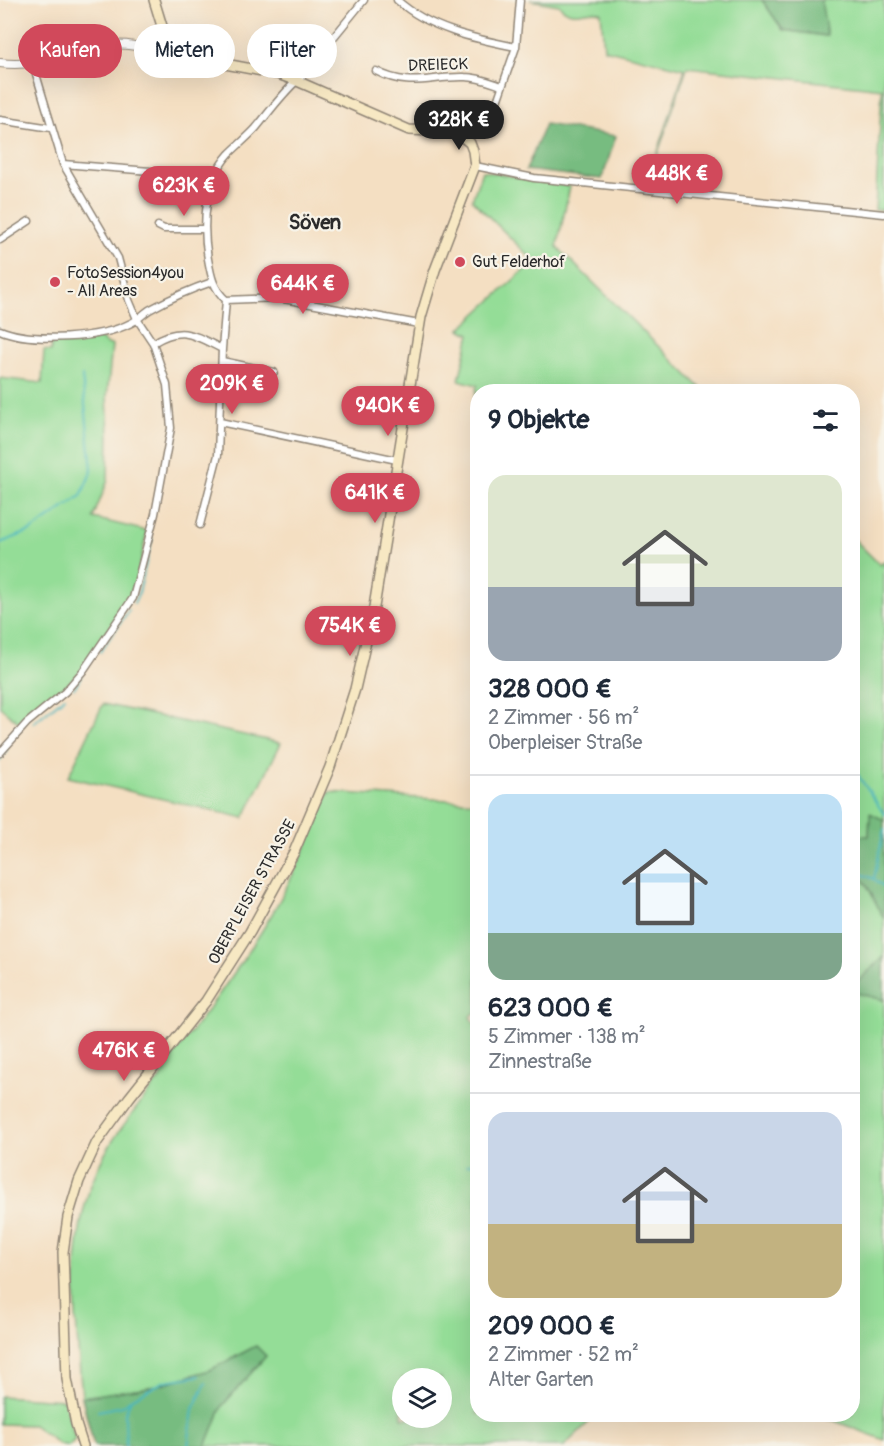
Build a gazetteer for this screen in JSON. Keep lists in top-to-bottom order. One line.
{"streets":{"main road":["OBERPLEISER STRASSE"],"street":["DREIECK"]},"districts":["Söven"],"places":["Gut Felderhof","FotoSession4you - All Areas"],"page":{"chip":["Kaufen","Mieten","Filter"],"price":["328K €","448K €","623K €","644K €","209K €","940K €","641K €","754K €","476K €"],"heading":"9 Objekte","list":[{"name":"328 000 €","note":"2 Zimmer · 56 m² · Oberpleiser Straße"},{"name":"623 000 €","note":"5 Zimmer · 138 m² · Zinnestraße"},{"name":"209 000 €","note":"2 Zimmer · 52 m² · Alter Garten"}]}}
